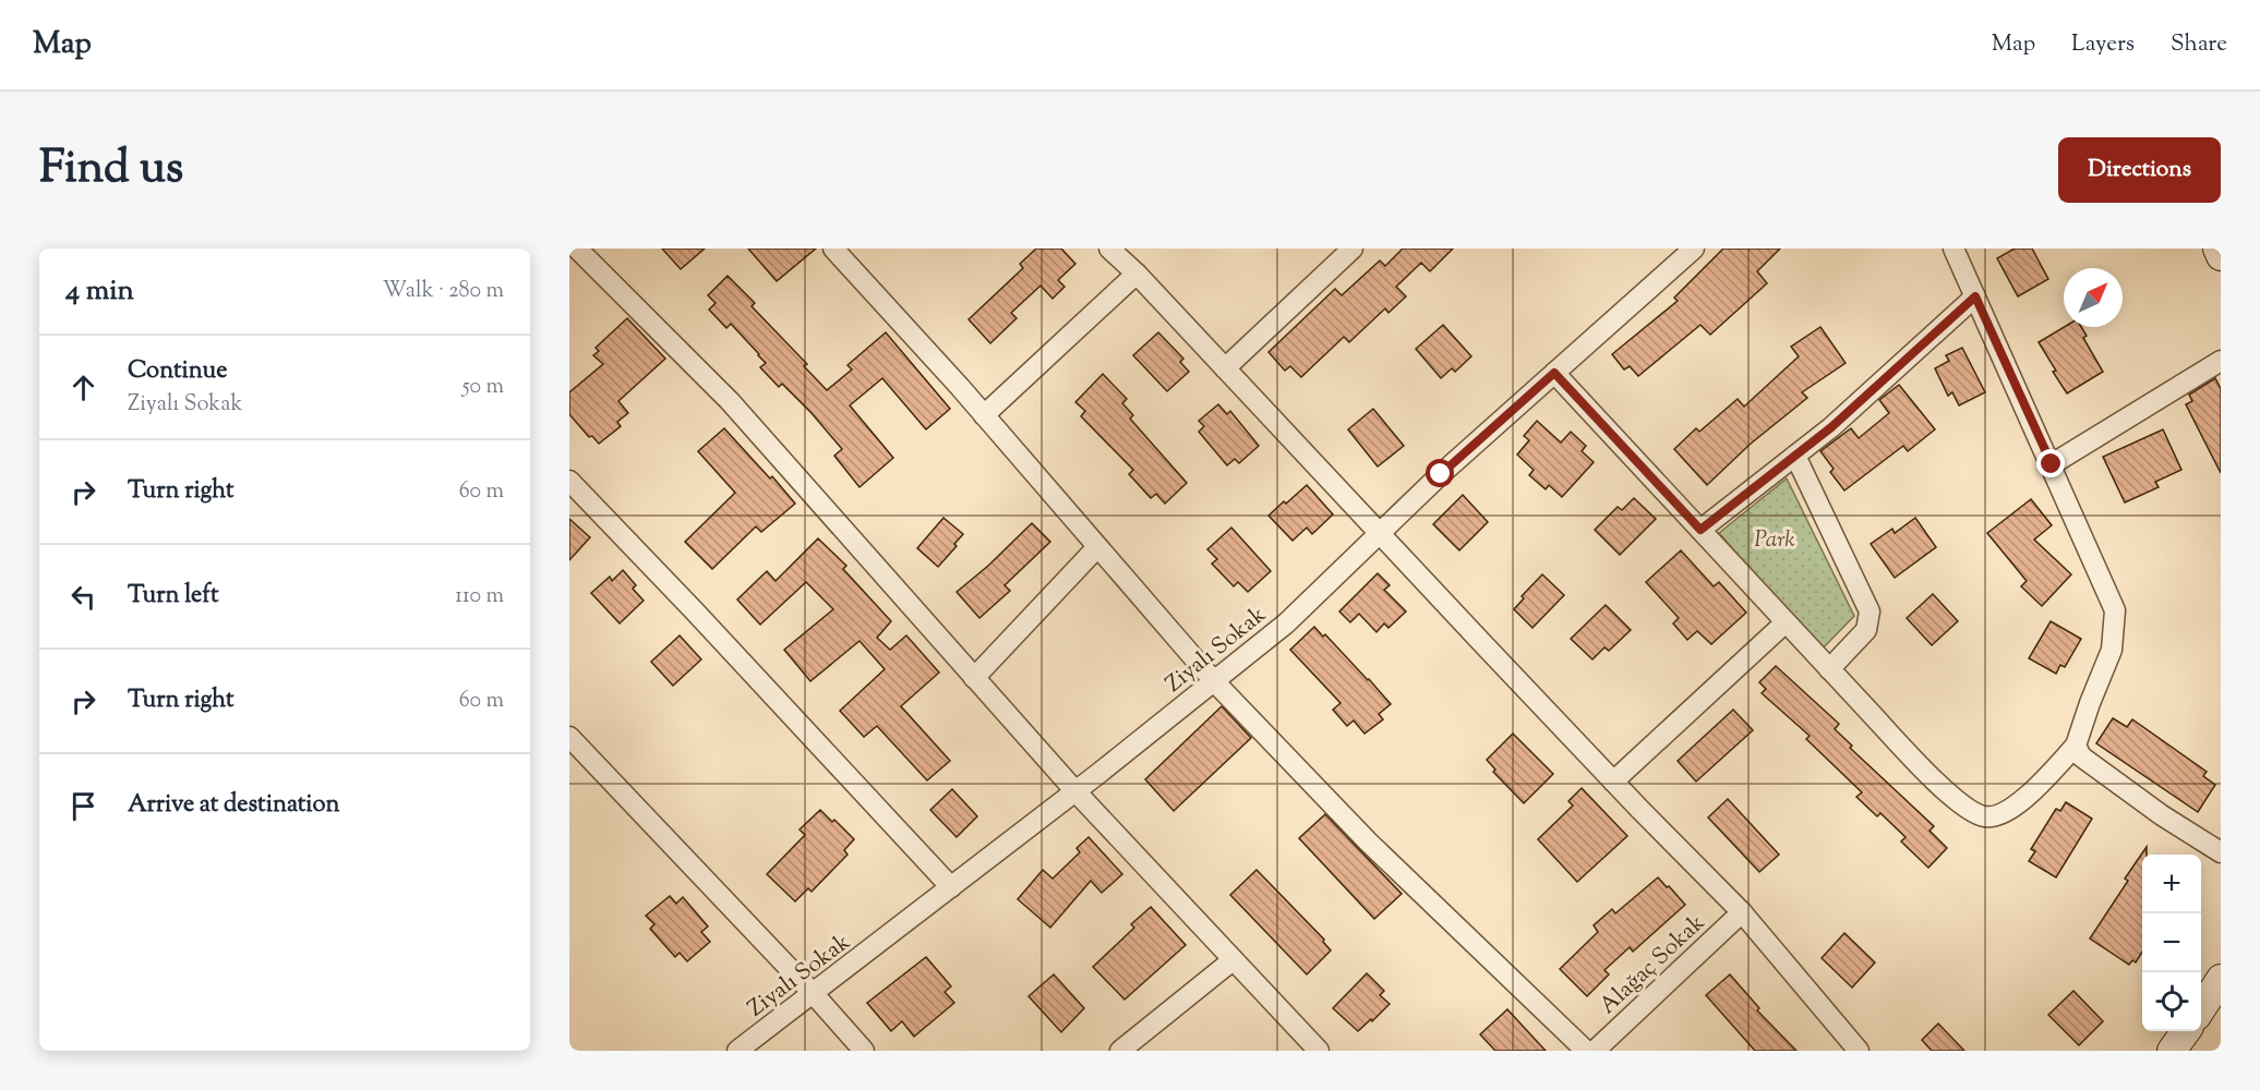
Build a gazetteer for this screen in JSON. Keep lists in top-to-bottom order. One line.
{"streets":{"street":["Ziyalı Sokak","Alağaç Sokak"]},"parks":["Park"],"north":"top right","page":{"header":"Map","nav":["Map","Layers","Share"],"title":"Find us","buttons":"Directions","heading":["4 min","Walk · 280 m"],"list":[["Continue","Ziyalı Sokak","50 m"],["Turn right","60 m"],["Turn left","110 m"],["Turn right","60 m"],"Arrive at destination"],"map_buttons":["+","−"]}}
